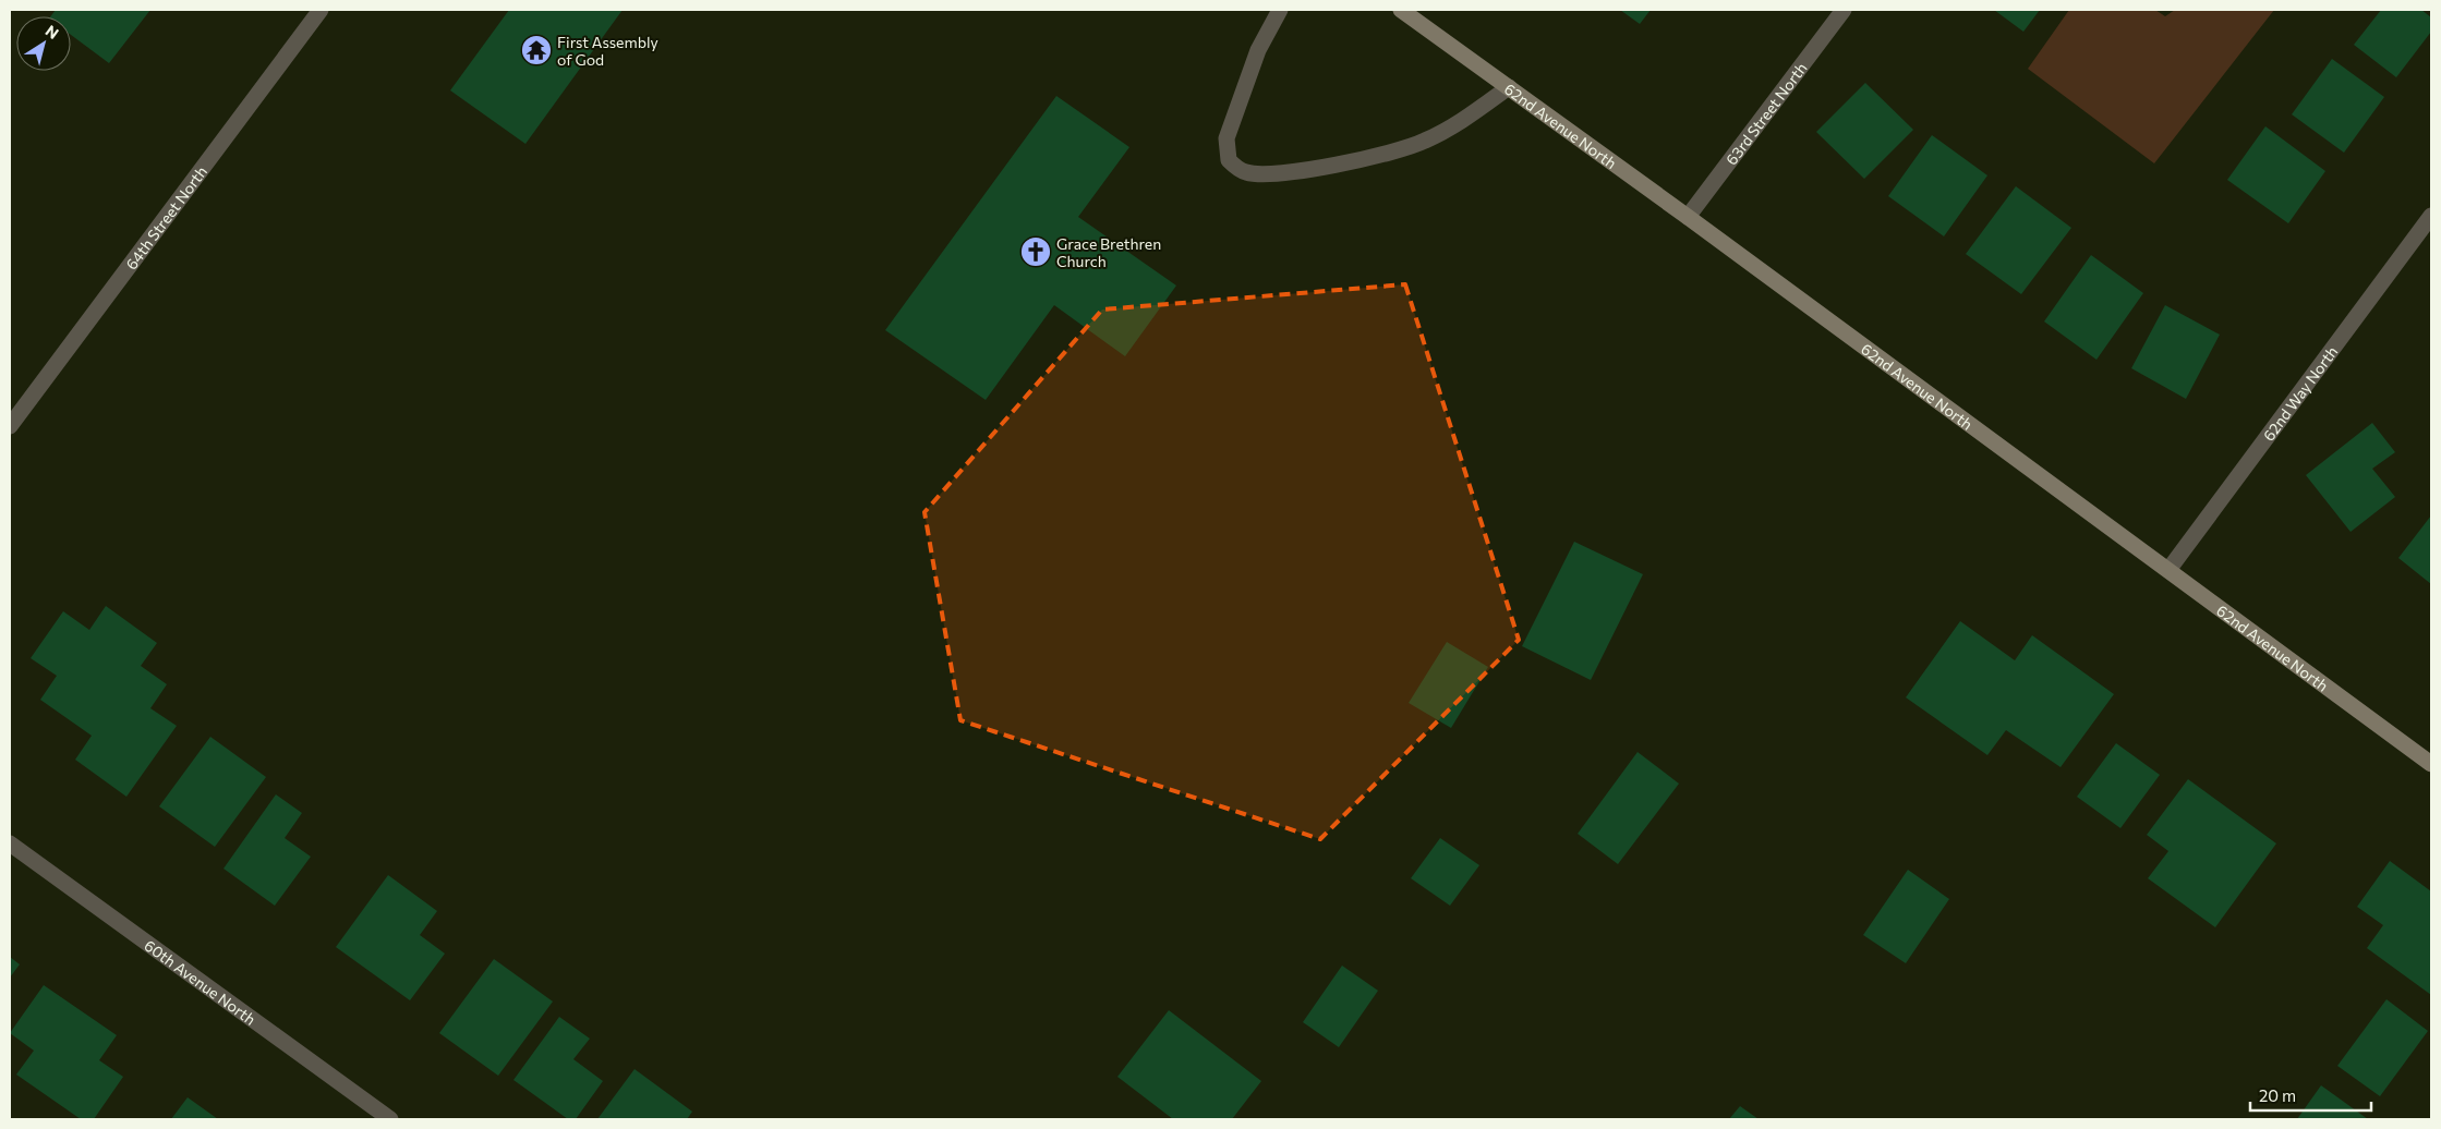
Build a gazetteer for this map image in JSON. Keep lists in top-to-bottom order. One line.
{"streets":{"street":["63rd Street North","62nd Avenue North","64th Street North","62nd Way North","60th Avenue North"]},"crossings":[["63rd Street North","62nd Avenue North"],["62nd Avenue North","62nd Way North"]],"places":{"temple":["First Assembly of God"],"church":["Grace Brethren Church"]},"scale_bar":"20 m","north":"top right"}
